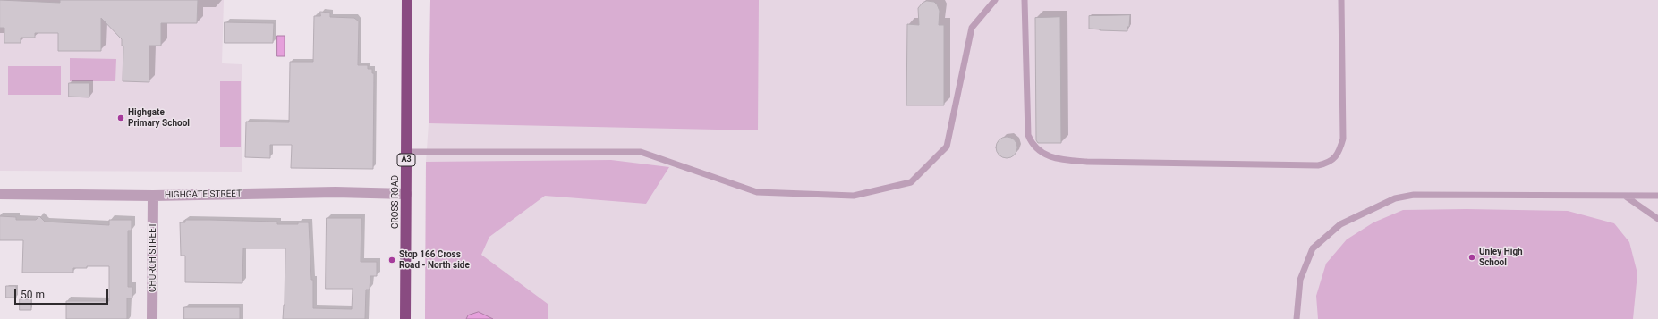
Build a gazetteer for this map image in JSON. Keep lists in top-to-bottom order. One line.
{"streets":{"highway":["A3","CROSS ROAD"],"street":["HIGHGATE STREET","CHURCH STREET"]},"crossings":[["HIGHGATE STREET","CROSS ROAD"],["HIGHGATE STREET","CHURCH STREET"]],"places":["Highgate Primary School","Unley High School","Stop 166 Cross Road - North side"],"scale_bar":"50 m"}
